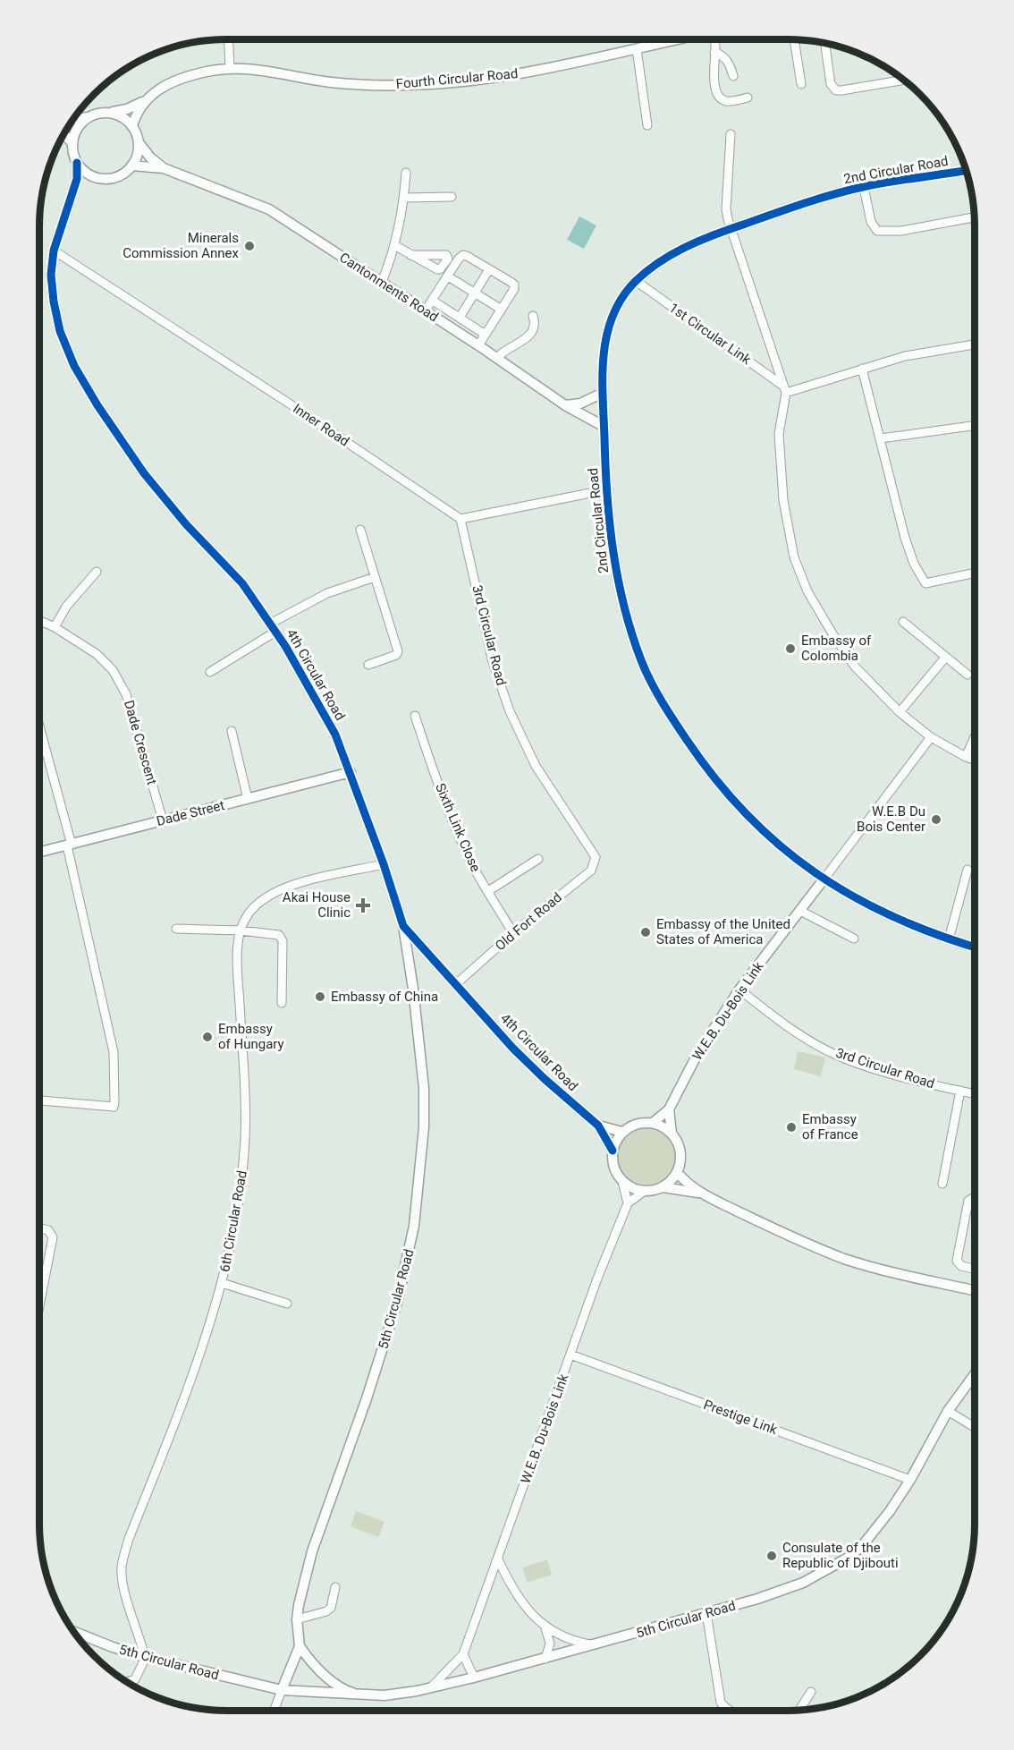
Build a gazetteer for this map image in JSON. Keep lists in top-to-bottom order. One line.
{"streets":{"street":["Fourth Circular Road","2nd Circular Road","Cantonments Road","1st Circular Link","Inner Road","3rd Circular Road","4th Circular Road","Dade Crescent","Dade Street","Sixth Link Close","Old Fort Road","W.E.B. Du-Bois Link","6th Circular Road","5th Circular Road","Prestige Link"]},"crossings":[["Fourth Circular Road","4th Circular Road"],["2nd Circular Road","Cantonments Road"],["2nd Circular Road","1st Circular Link"],["2nd Circular Road","W.E.B. Du-Bois Link"],["Inner Road","3rd Circular Road"],["Inner Road","4th Circular Road"],["3rd Circular Road","Old Fort Road"],["3rd Circular Road","W.E.B. Du-Bois Link"],["4th Circular Road","Dade Street"],["4th Circular Road","Old Fort Road"],["4th Circular Road","W.E.B. Du-Bois Link"],["4th Circular Road","6th Circular Road"],["4th Circular Road","5th Circular Road"],["Dade Crescent","Dade Street"],["Sixth Link Close","Old Fort Road"],["W.E.B. Du-Bois Link","5th Circular Road"],["W.E.B. Du-Bois Link","Prestige Link"],["6th Circular Road","5th Circular Road"],["5th Circular Road","Prestige Link"]],"places":{"other":["Minerals Commission Annex","Embassy of Colombia","W.E.B Du Bois Center","Embassy of the United States of America","Embassy of China","Embassy of Hungary","Embassy of France","Consulate of the Republic of Djibouti"],"health":["Akai House Clinic"]}}
